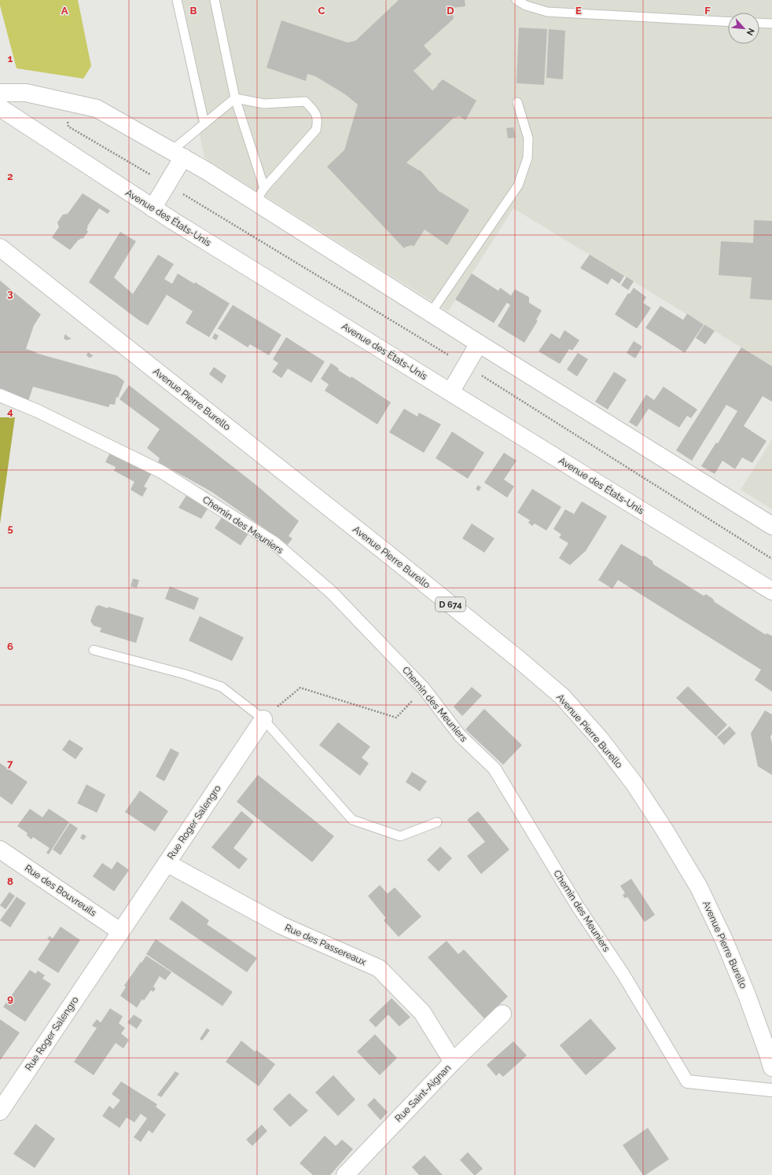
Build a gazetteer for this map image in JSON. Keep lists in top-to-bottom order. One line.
{"streets":{"street":["Avenue des États-Unis","Avenue Pierre Burello","Chemin des Meuniers","D 674","Rue Roger Salengro","Rue des Bouvreuils","Rue des Passereaux","Rue Saint-Aignan"]},"crossings":[["Rue Roger Salengro","Rue des Bouvreuils"],["Rue Roger Salengro","Rue des Passereaux"],["Rue des Passereaux","Rue Saint-Aignan"]],"north":"bottom right","grid":{"columns":["A","B","C","D","E","F"],"rows":["1","2","3","4","5","6","7","8","9"]}}
